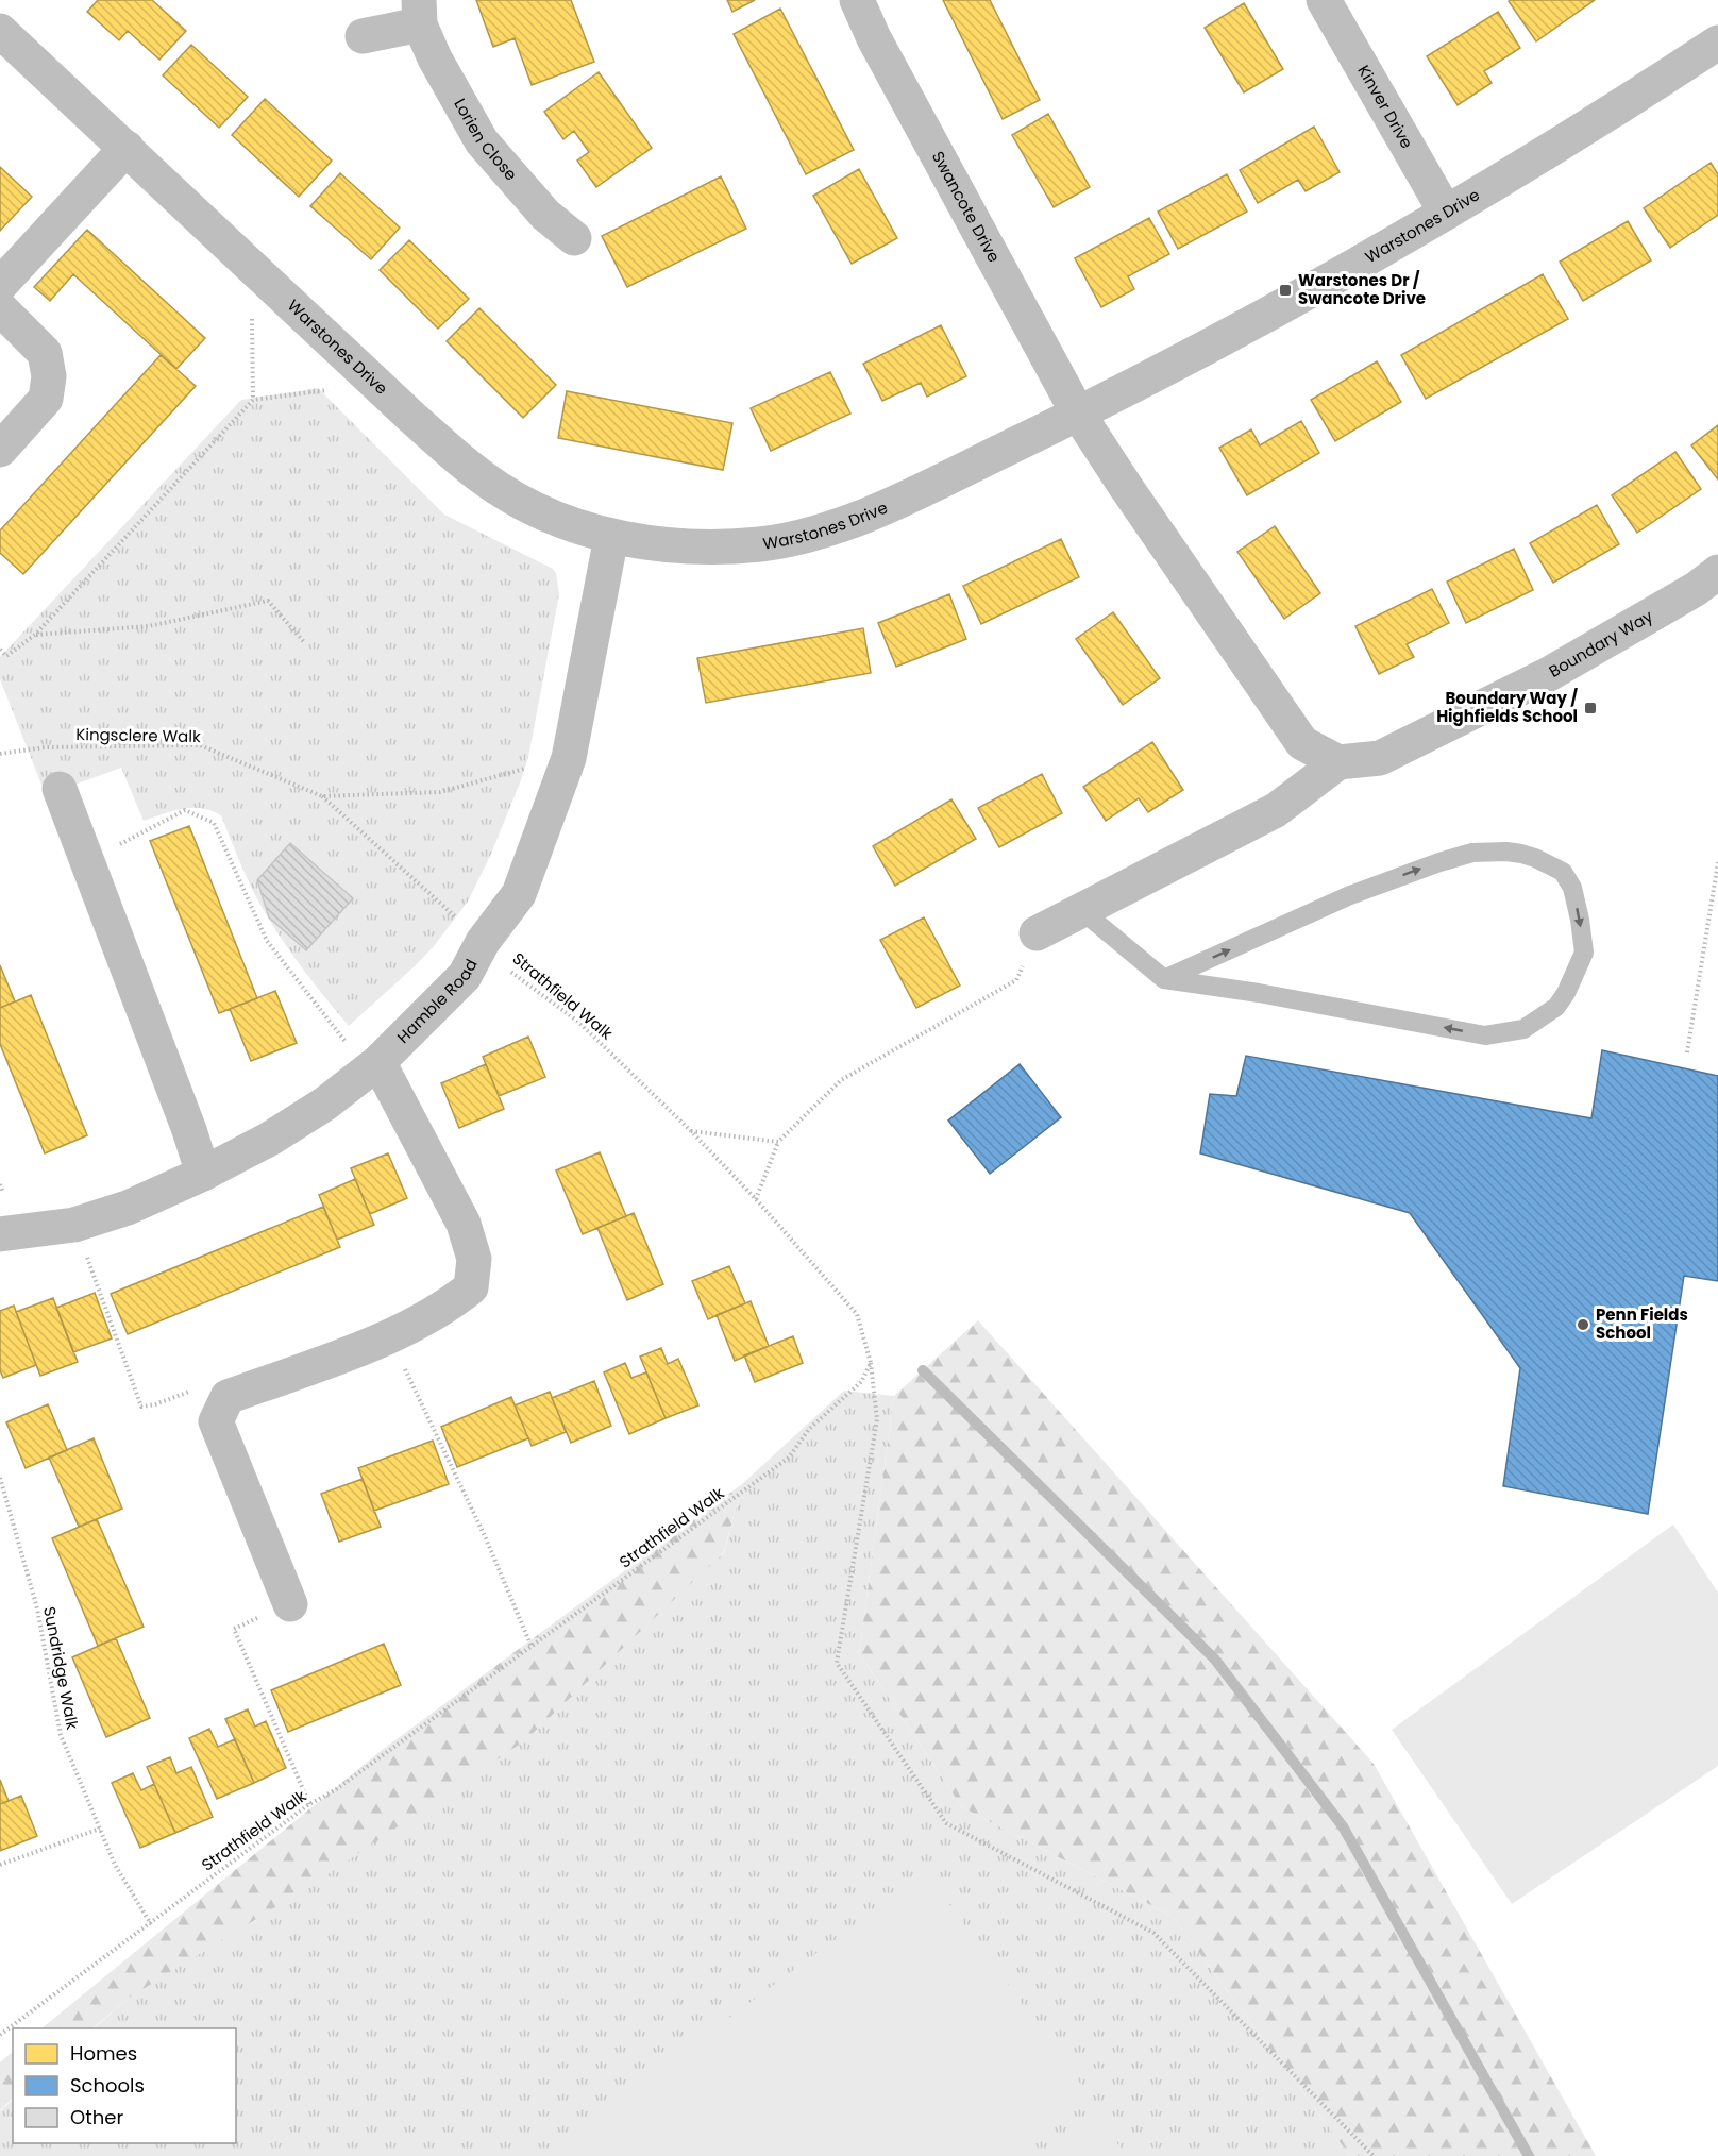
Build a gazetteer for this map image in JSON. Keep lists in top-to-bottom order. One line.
{"streets":{"street":["Kinver Drive","Lorien Close","Swancote Drive","Warstones Drive","Boundary Way","Hamble Road"],"path":["Kingsclere Walk","Strathfield Walk","Sundridge Walk"]},"crossings":[["Kinver Drive","Warstones Drive"],["Swancote Drive","Warstones Drive"],["Swancote Drive","Boundary Way"],["Warstones Drive","Hamble Road"],["Kingsclere Walk","Strathfield Walk"],["Strathfield Walk","Hamble Road"],["Strathfield Walk","Sundridge Walk"]],"places":{"transit":["Warstones Dr / Swancote Drive","Boundary Way / Highfields School"],"other":["Penn Fields School"]},"legend":["Homes","Schools","Other"]}
